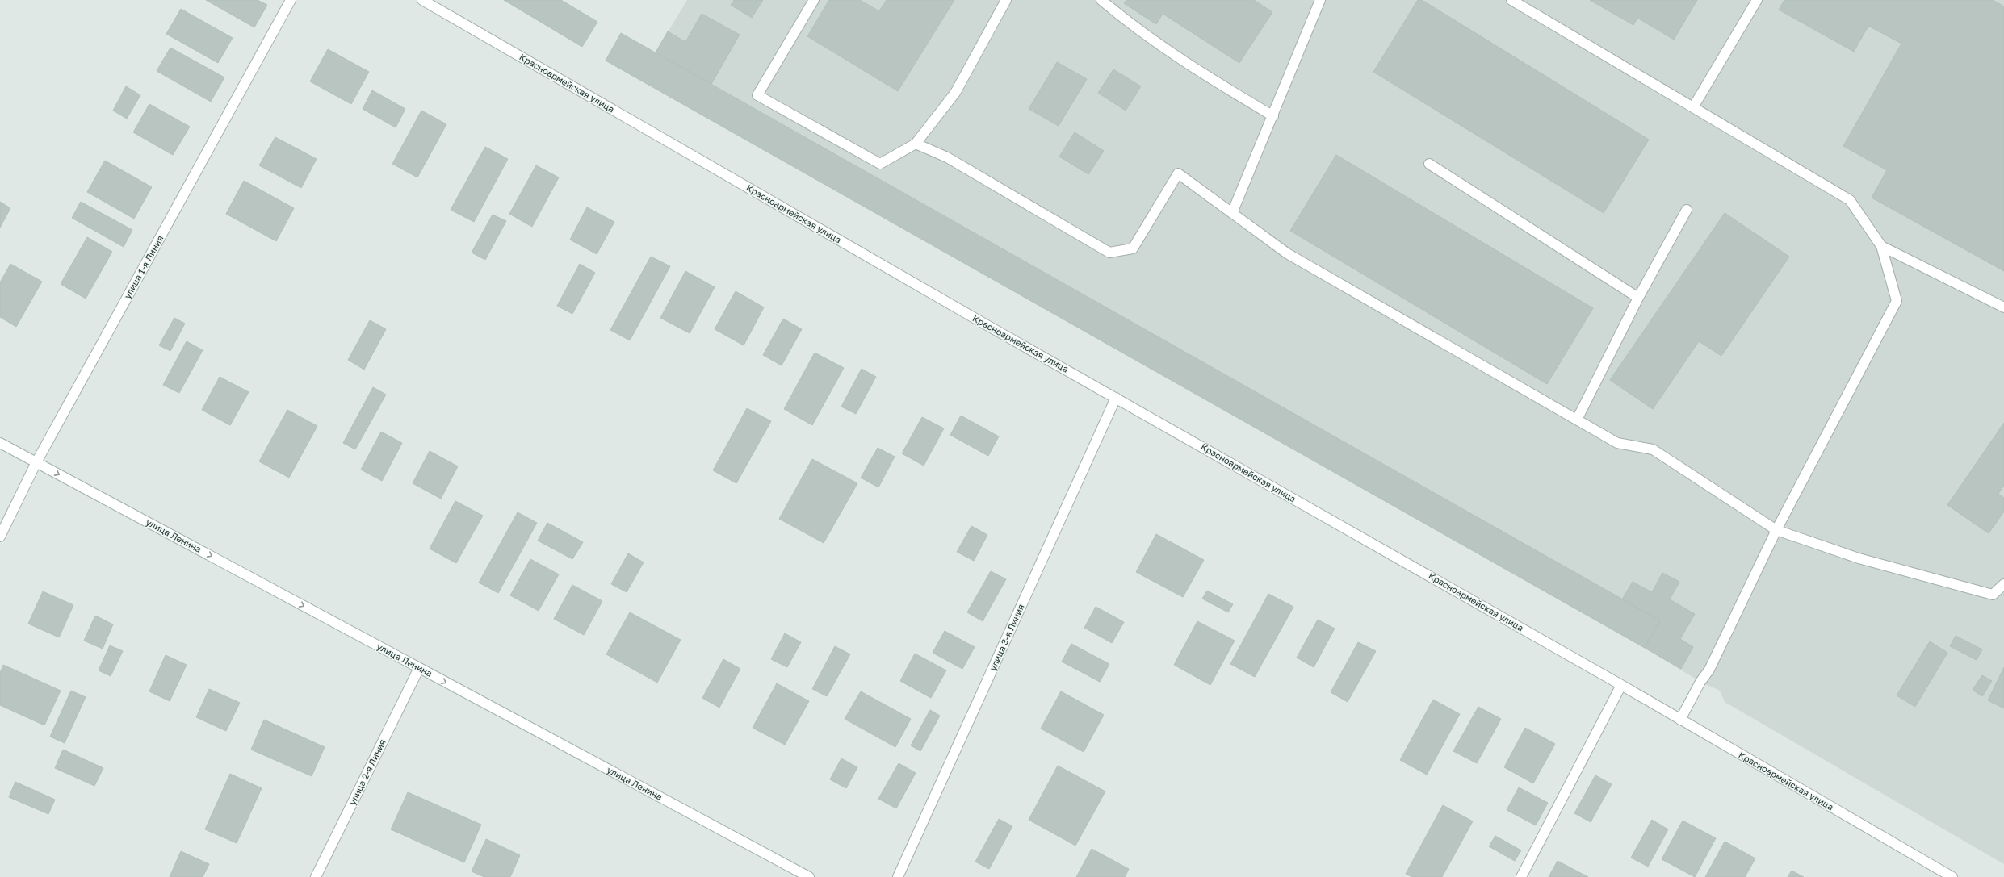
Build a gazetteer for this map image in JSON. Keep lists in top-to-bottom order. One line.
{"streets":{"street":["Красноармейская улица","улица 1-я Линия","улица Ленина","улица 3-я Линия","улица 2-я Линия"]},"crossings":[["Красноармейская улица","улица 3-я Линия"],["улица 1-я Линия","улица Ленина"],["улица Ленина","улица 2-я Линия"]],"one_way":["улица Ленина"]}
